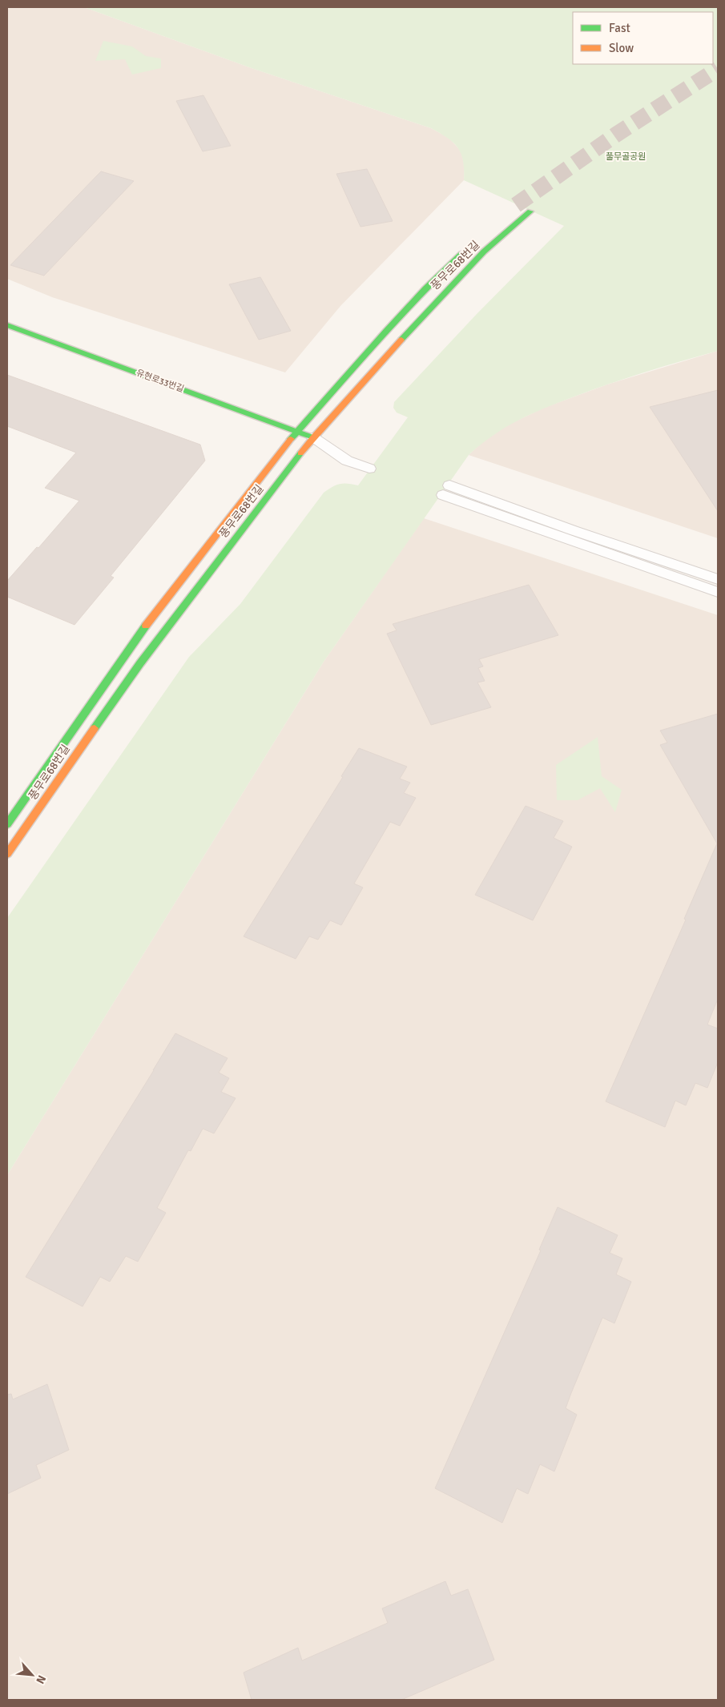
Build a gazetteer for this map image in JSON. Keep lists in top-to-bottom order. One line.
{"streets":{"street":["풍무로68번길","유현로33번길"]},"crossings":[["풍무로68번길","유현로33번길"]],"parks":["풀무골공원"],"legend":["Fast","Slow"],"north":"bottom right"}
